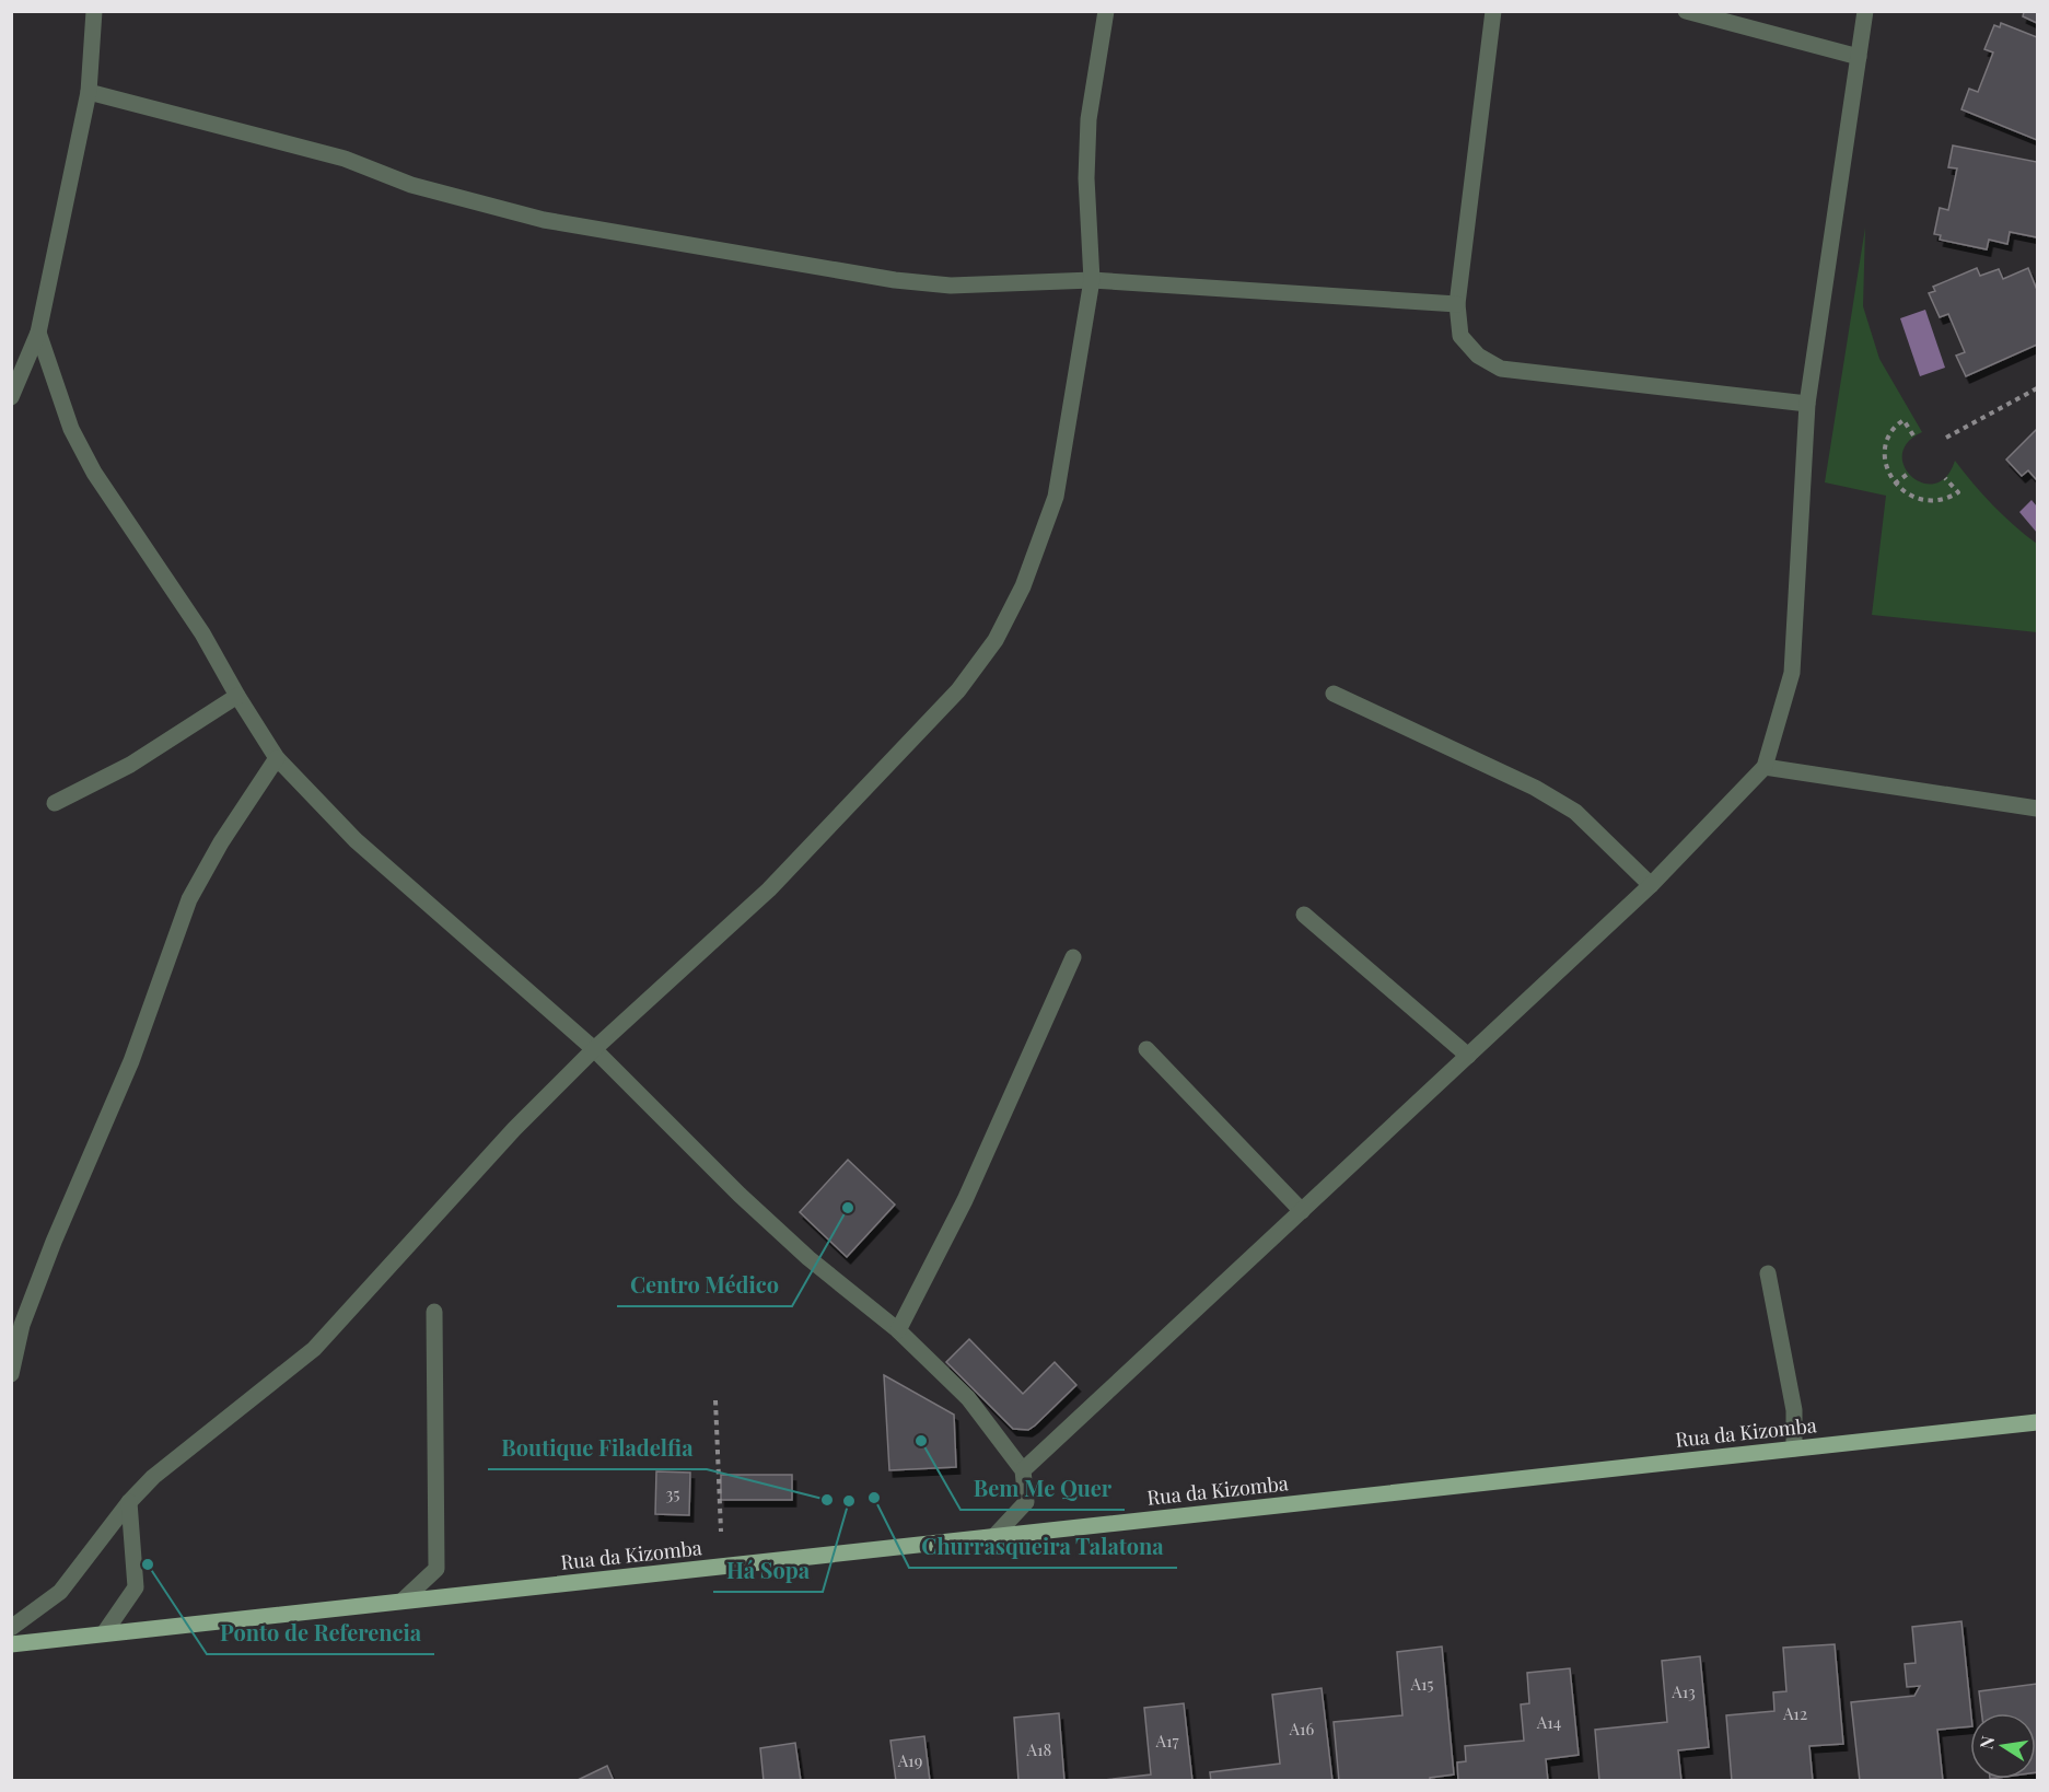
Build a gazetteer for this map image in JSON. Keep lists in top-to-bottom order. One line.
{"streets":{"main road":["Rua da Kizomba"]},"places":["Centro Médico","Bem Me Quer","Churrasqueira Talatona","Boutique Filadelfia","Há Sopa","Ponto de Referencia"],"house_numbers":["35","A15","A13","A12","A14","A16","A17","A18","A19"],"north":"left"}
